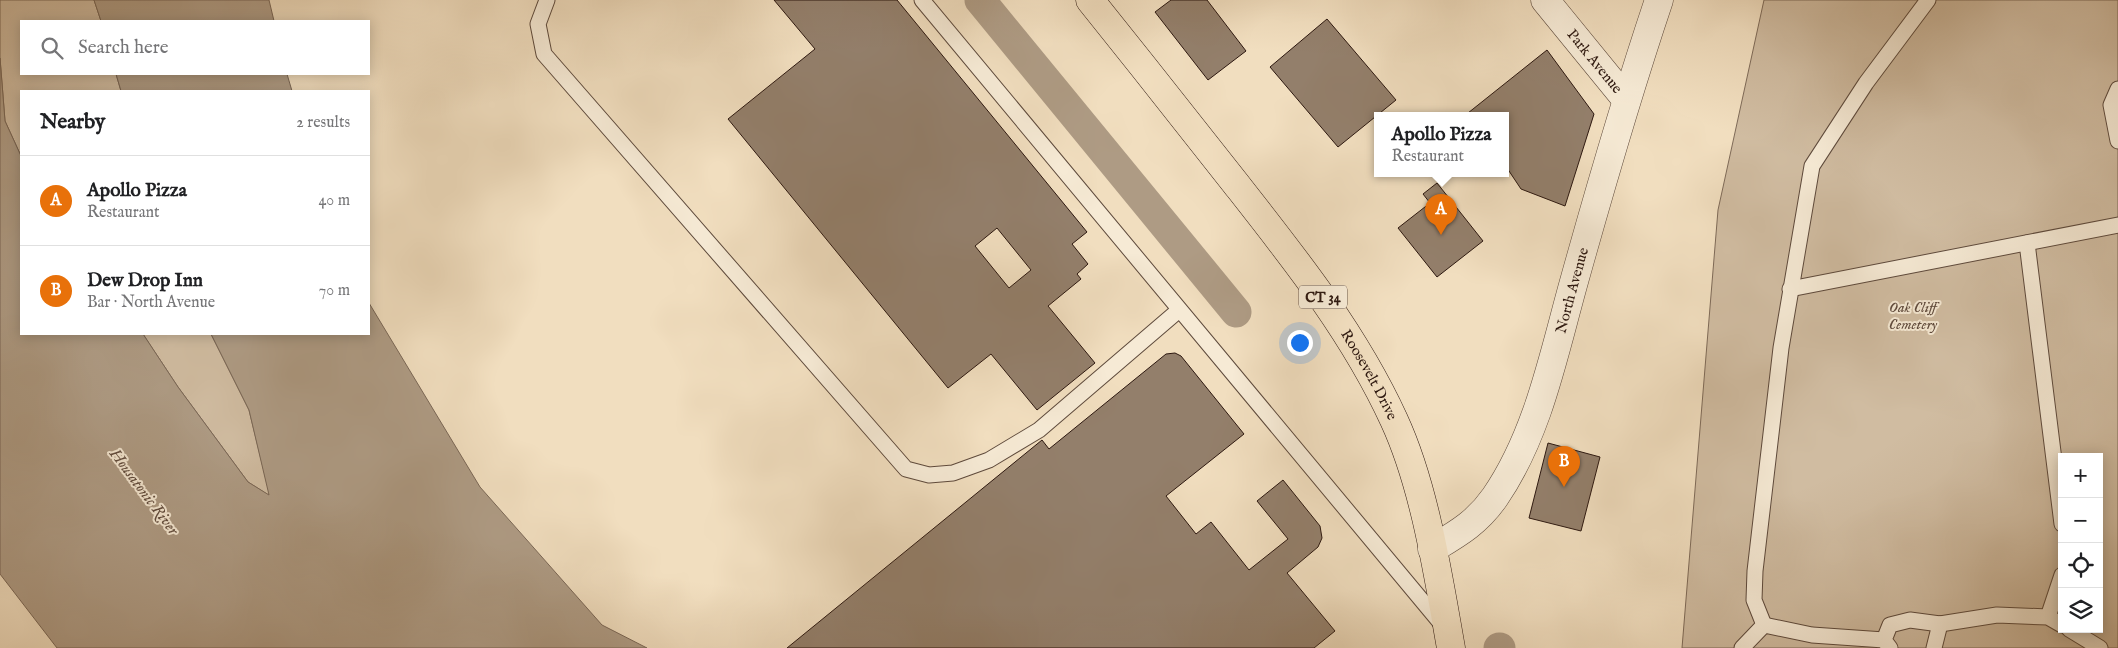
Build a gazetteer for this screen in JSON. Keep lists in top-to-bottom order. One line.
{"streets":{"main road":["CT 34","Roosevelt Drive"],"street":["Park Avenue","North Avenue"]},"crossings":[["Park Avenue","North Avenue"],["North Avenue","Roosevelt Drive"]],"water":["Housatonic River"],"parks":["Oak Cliff Cemetery"],"page":{"search":"Search here","heading":["Nearby","2 results"],"popup":["Apollo Pizza","Restaurant"],"list":[{"mark":"A","name":"Apollo Pizza","note":"Restaurant","value":"40 m"},{"mark":"B","name":"Dew Drop Inn","note":"Bar · North Avenue","value":"70 m"}],"pins":["A","B"],"map_buttons":["+","−"]}}
